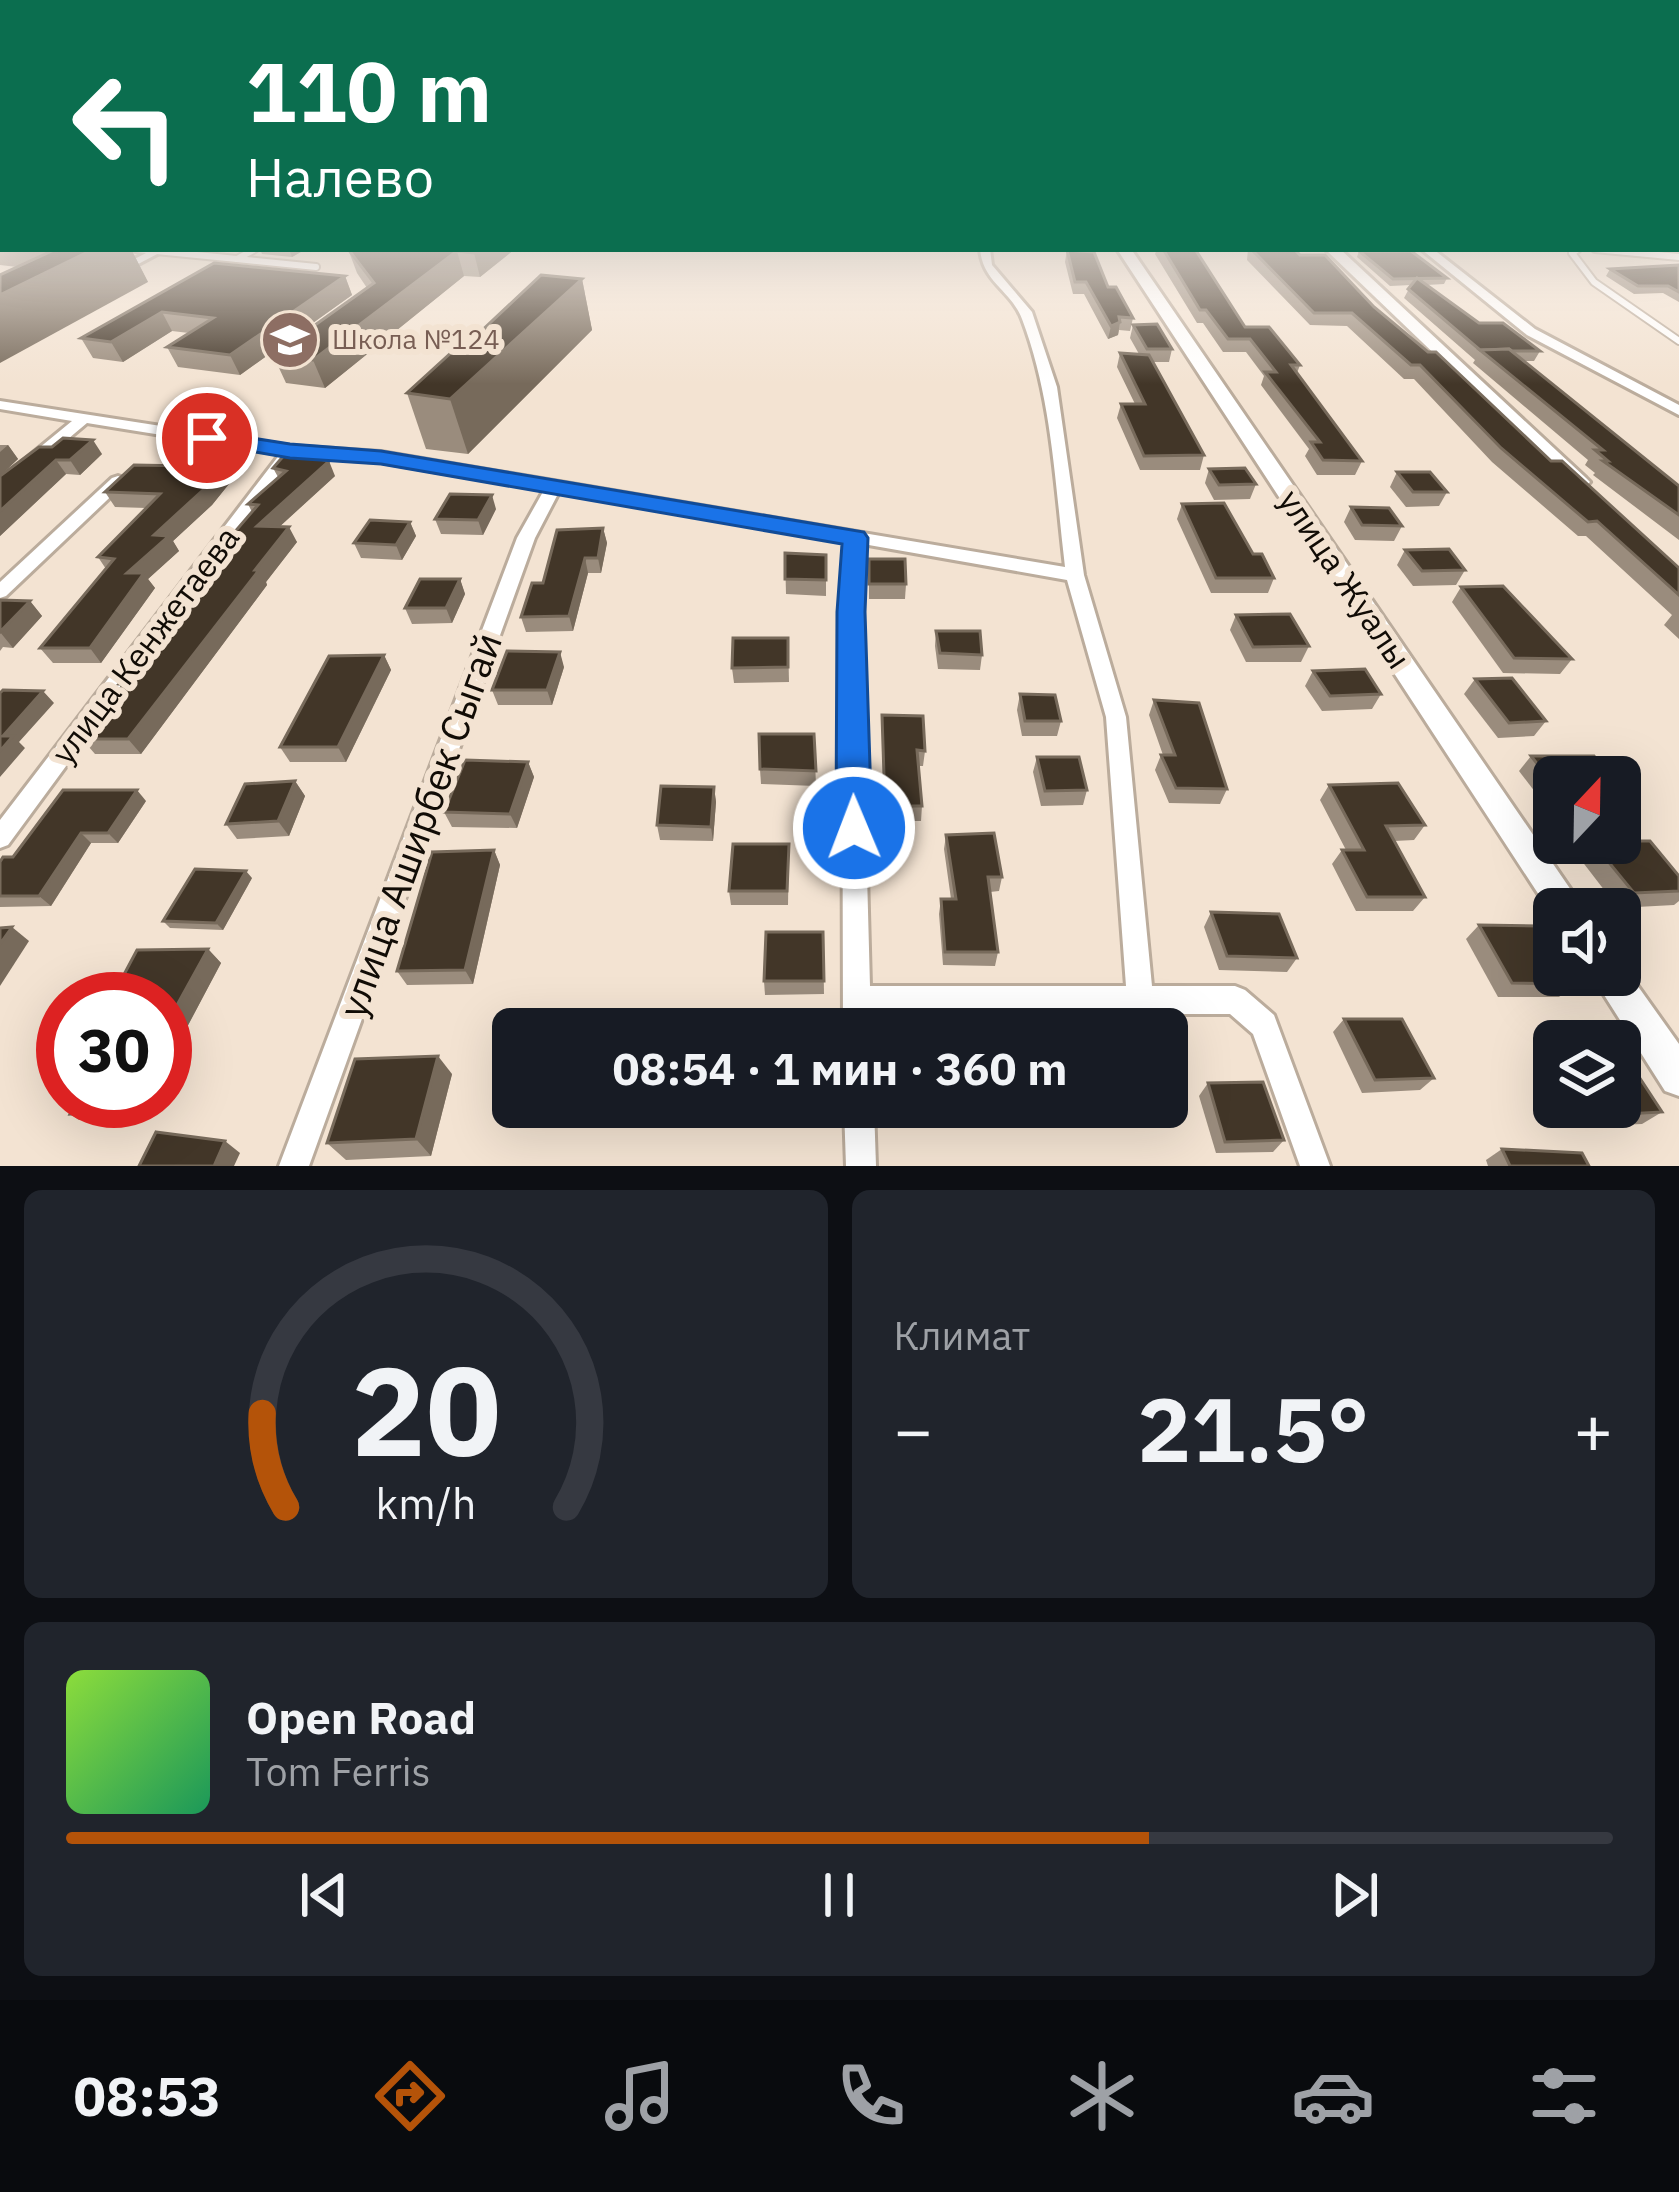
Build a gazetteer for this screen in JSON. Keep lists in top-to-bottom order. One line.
{"streets":{"street":["улица Жуалы","улица Кенжетаева","улица Аширбек Сыгай"]},"places":{"school or university":["Школа №124"]},"north":"top","page":{"turn":["110 m","Налево"],"limit":"30","trip":"08:54 · 1 мин · 360 m","tile":"Климат","heat":["−","21.5°","+"],"song":["Open Road","Tom Ferris"],"tabs":"08:53","gauge":["20","km/h"]}}
